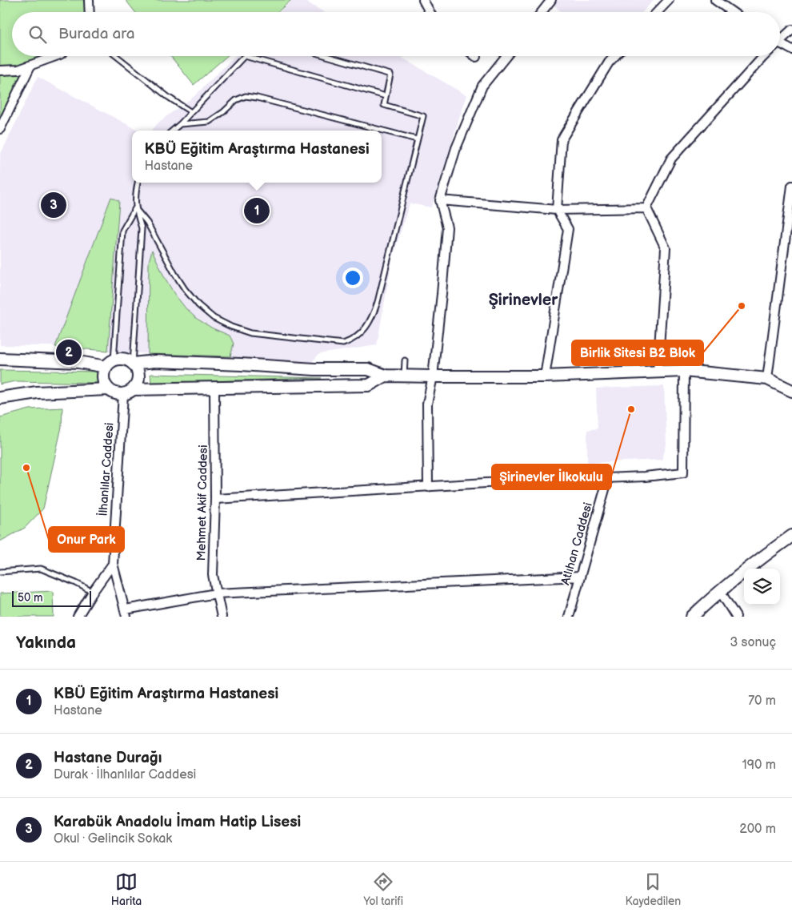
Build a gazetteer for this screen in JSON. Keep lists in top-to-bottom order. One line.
{"streets":{"street":["İlhanlılar Caddesi","Mehmet Akif Caddesi","Atlıhan Caddesi"]},"districts":["Şirinevler"],"places":["Birlik Sitesi B2 Blok","Şirinevler İlkokulu","Onur Park"],"scale_bar":"50 m","page":{"search":"Burada ara","popup":["KBÜ Eğitim Araştırma Hastanesi","Hastane"],"pins":["3","1","2"],"scale":"50 m","heading":["Yakında","3 sonuç"],"list":[{"mark":"1","name":"KBÜ Eğitim Araştırma Hastanesi","note":"Hastane","value":"70 m"},{"mark":"2","name":"Hastane Durağı","note":"Durak · İlhanlılar Caddesi","value":"190 m"},{"mark":"3","name":"Karabük Anadolu İmam Hatip Lisesi","note":"Okul · Gelincik Sokak","value":"200 m"}],"nav":["Harita","Yol tarifi","Kaydedilen"]}}
